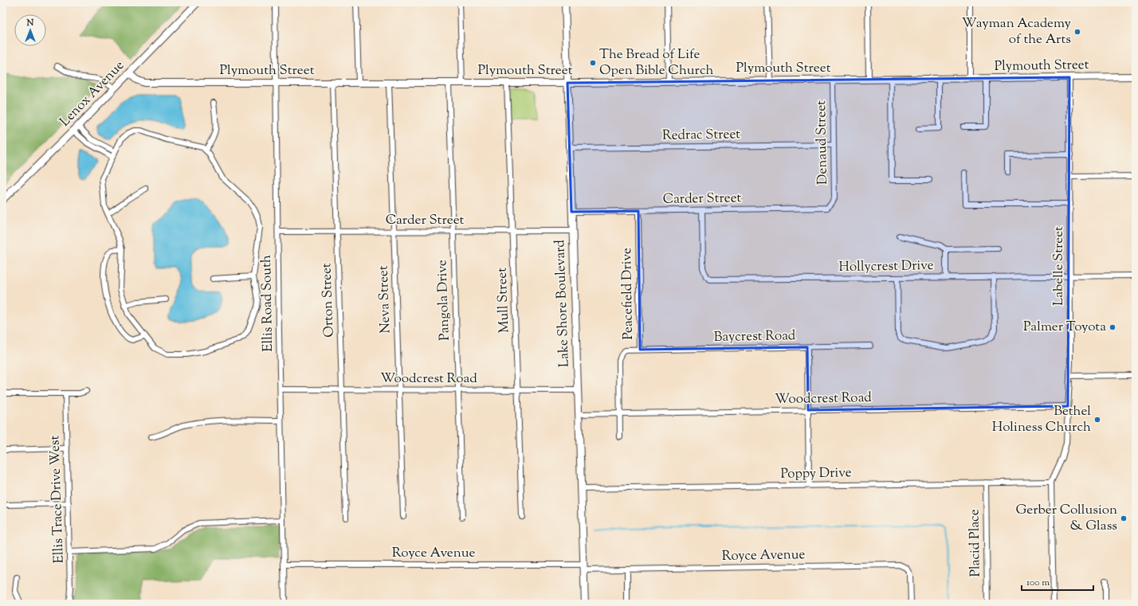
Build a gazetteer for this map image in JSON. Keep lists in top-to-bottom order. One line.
{"streets":{"street":["Plymouth Street","Lenox Avenue","Redrac Street","Denaud Street","Carder Street","Labelle Street","Hollycrest Drive","Peacefield Drive","Neva Street","Orton Street","Pangola Drive","Mull Street","Ellis Road South","Lake Shore Boulevard","Baycrest Road","Woodcrest Road","Poppy Drive","Ellis Trace Drive West","Placid Place","Royce Avenue"]},"crossings":[["Plymouth Street","Lenox Avenue"],["Plymouth Street","Denaud Street"],["Plymouth Street","Labelle Street"],["Plymouth Street","Neva Street"],["Plymouth Street","Orton Street"],["Plymouth Street","Pangola Drive"],["Plymouth Street","Mull Street"],["Plymouth Street","Ellis Road South"],["Plymouth Street","Lake Shore Boulevard"],["Redrac Street","Denaud Street"],["Redrac Street","Lake Shore Boulevard"],["Denaud Street","Carder Street"],["Carder Street","Hollycrest Drive"],["Carder Street","Peacefield Drive"],["Carder Street","Neva Street"],["Carder Street","Orton Street"],["Carder Street","Pangola Drive"],["Carder Street","Mull Street"],["Carder Street","Ellis Road South"],["Carder Street","Lake Shore Boulevard"],["Labelle Street","Hollycrest Drive"],["Labelle Street","Woodcrest Road"],["Labelle Street","Poppy Drive"],["Peacefield Drive","Baycrest Road"],["Peacefield Drive","Woodcrest Road"],["Neva Street","Woodcrest Road"],["Orton Street","Woodcrest Road"],["Pangola Drive","Woodcrest Road"],["Mull Street","Woodcrest Road"],["Ellis Road South","Woodcrest Road"],["Ellis Road South","Royce Avenue"],["Lake Shore Boulevard","Woodcrest Road"],["Lake Shore Boulevard","Poppy Drive"],["Lake Shore Boulevard","Royce Avenue"],["Poppy Drive","Placid Place"]],"places":["Wayman Academy of the Arts","The Bread of Life Open Bible Church","Palmer Toyota","Bethel Holiness Church","Gerber Collusion & Glass"],"scale_bar":"100 m","north":"top"}
